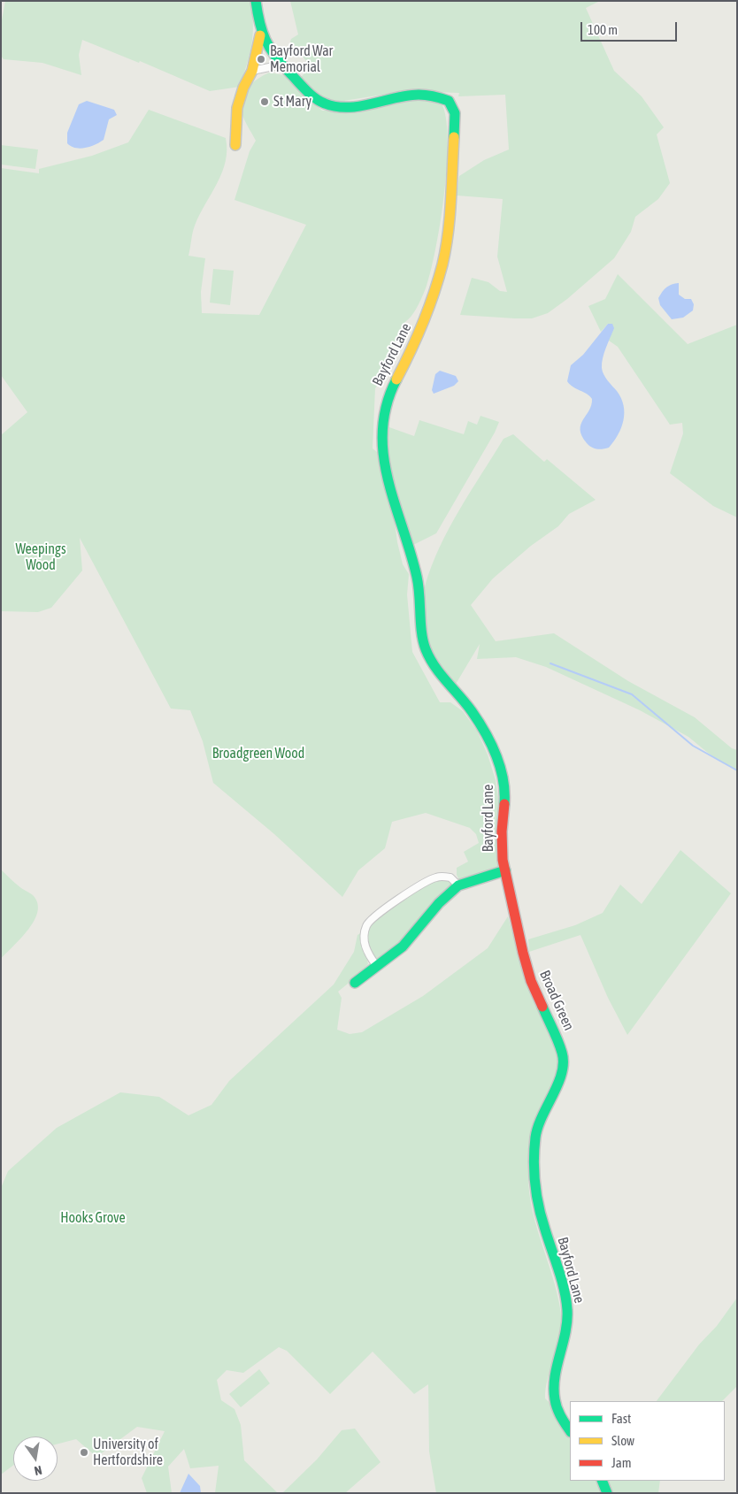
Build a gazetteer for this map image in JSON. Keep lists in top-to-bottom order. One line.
{"streets":{"street":["Bayford Lane","Broad Green"]},"crossings":[["Bayford Lane","Broad Green"]],"parks":["Weepings Wood","Broadgreen Wood","Hooks Grove"],"places":["Bayford War Memorial","St Mary","University of Hertfordshire"],"legend":["Fast","Slow","Jam"],"scale_bar":"100 m","north":"bottom"}
